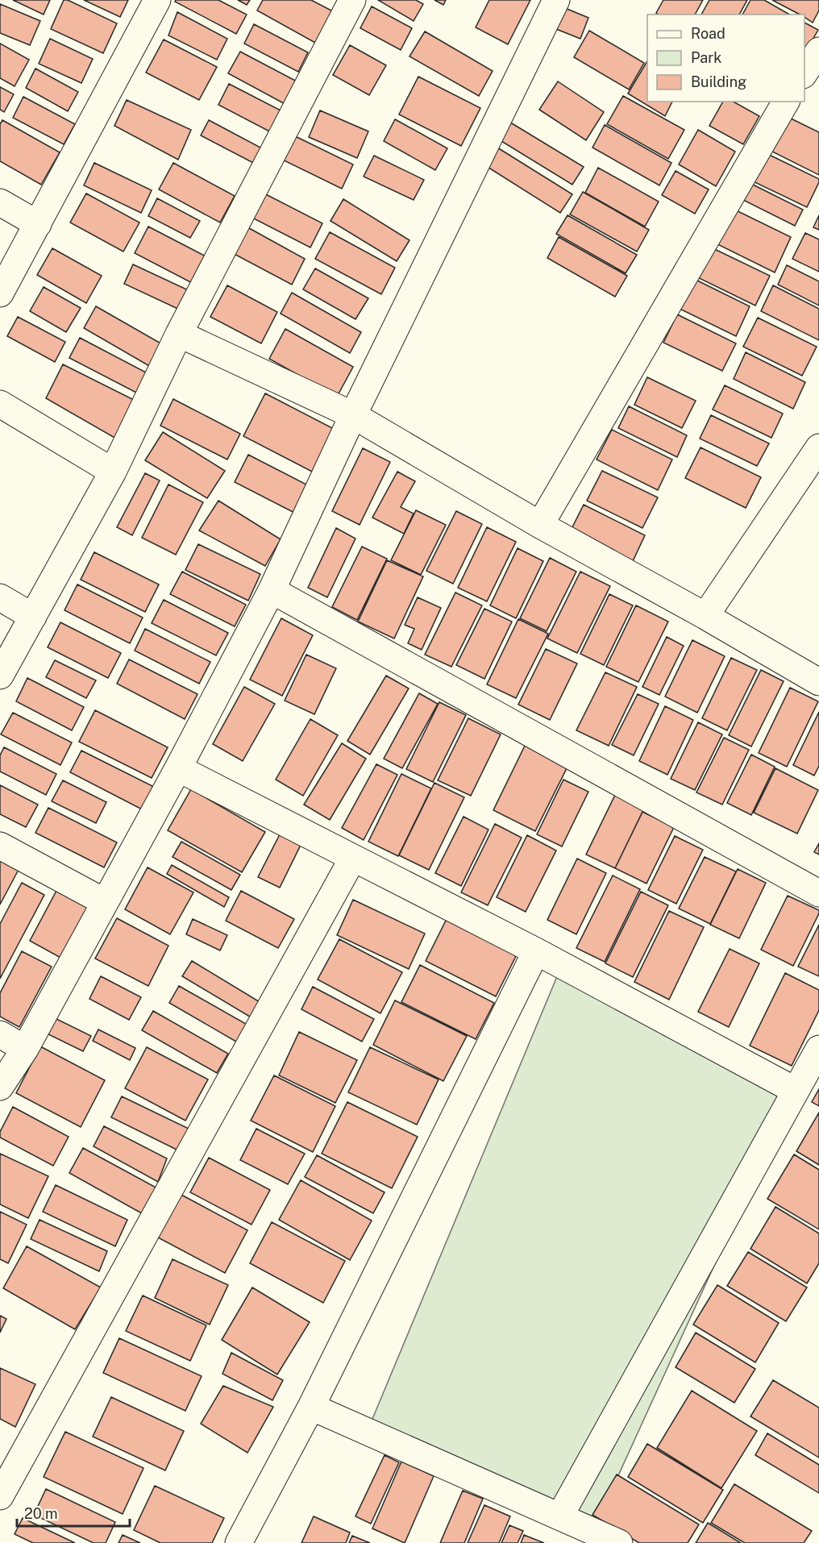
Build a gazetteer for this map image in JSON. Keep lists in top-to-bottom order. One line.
{"legend":["Road","Park","Building"],"scale_bar":"20 m"}
